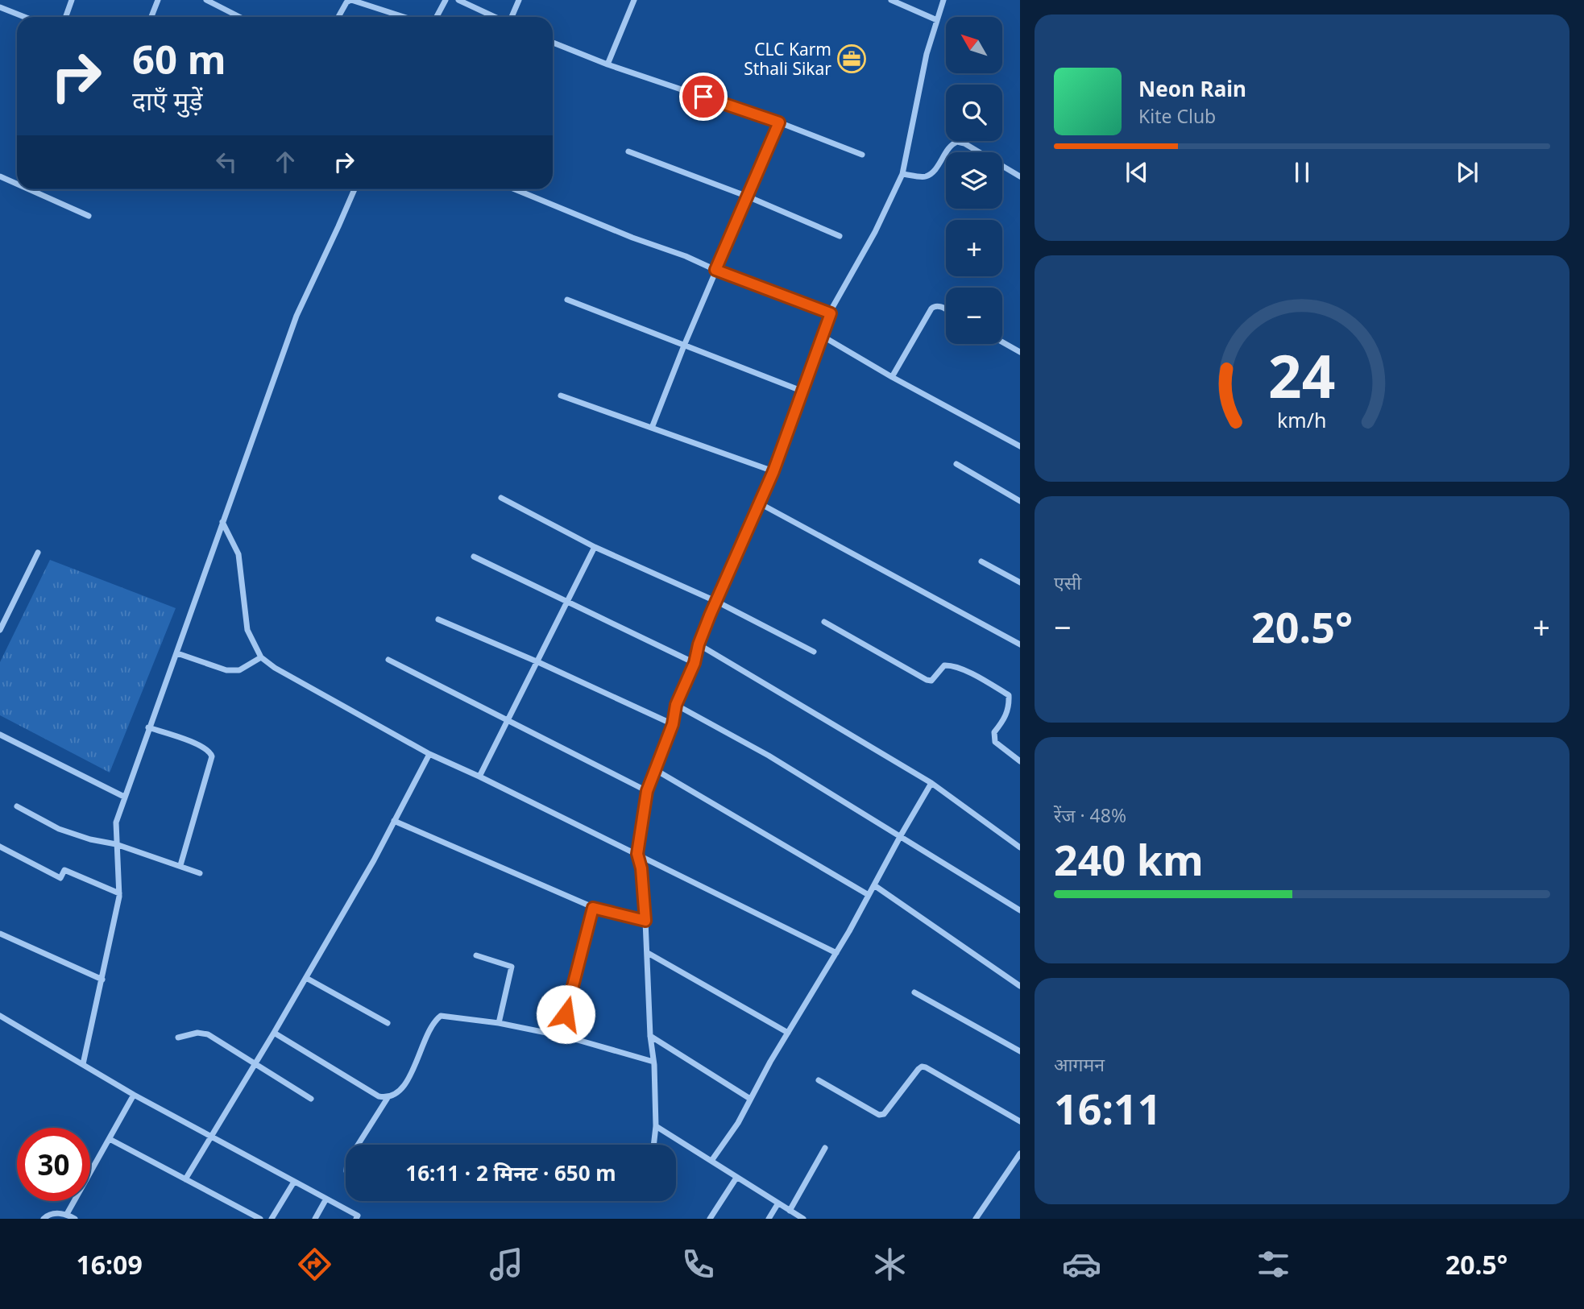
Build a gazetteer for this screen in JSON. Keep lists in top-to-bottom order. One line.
{"places":{"office":["CLC Karm Sthali Sikar"]},"north":"top left","page":{"map_buttons":["+","−"],"turn":["60 m","दाएँ मुड़ें"],"song":["Neon Rain","Kite Club"],"tile":["एसी",["रेंज · 48%","240 km"],["आगमन","16:11"]],"heat":["−","20.5°","+"],"limit":"30","trip":"16:11 · 2 मिनट · 650 m","tabs":["16:09","20.5°"],"gauge":["24","km/h"]}}
